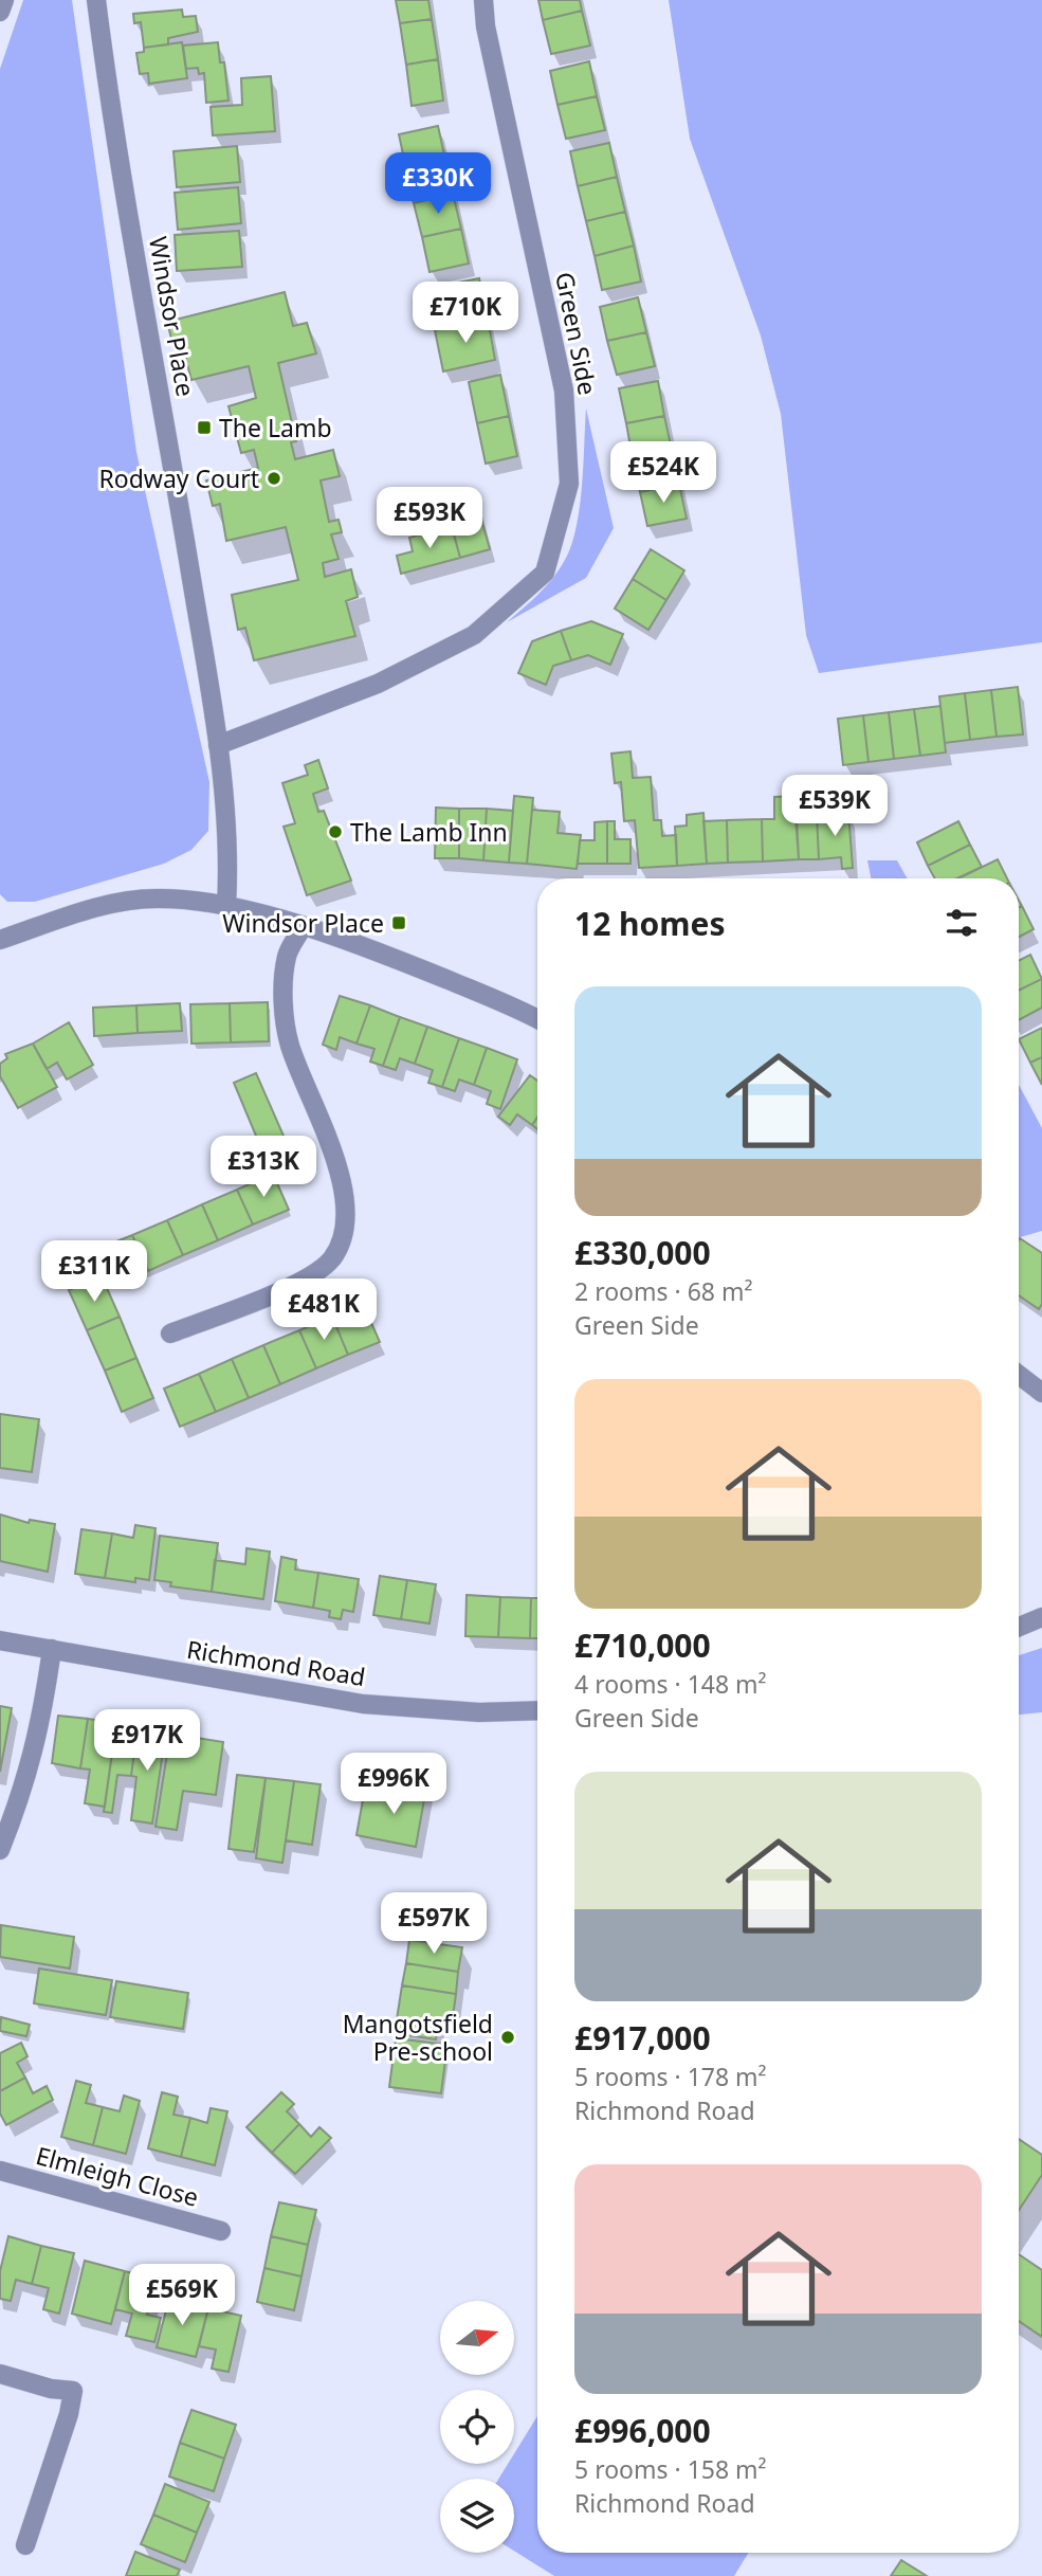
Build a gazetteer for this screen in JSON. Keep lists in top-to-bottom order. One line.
{"streets":{"street":["Windsor Place","Green Side","Richmond Road","Elmleigh Close"]},"crossings":[["Windsor Place","Green Side"]],"places":{"transit":["The Lamb","Windsor Place"],"other":["Rodway Court","The Lamb Inn","Mangotsfield Pre-school"]},"north":"right","page":{"price":["£330K","£710K","£524K","£593K","£539K","£313K","£311K","£481K","£917K","£996K","£597K","£569K"],"heading":"12 homes","list":[{"name":"£330,000","note":"2 rooms · 68 m² · Green Side"},{"name":"£710,000","note":"4 rooms · 148 m² · Green Side"},{"name":"£917,000","note":"5 rooms · 178 m² · Richmond Road"},{"name":"£996,000","note":"5 rooms · 158 m² · Richmond Road"}]}}
